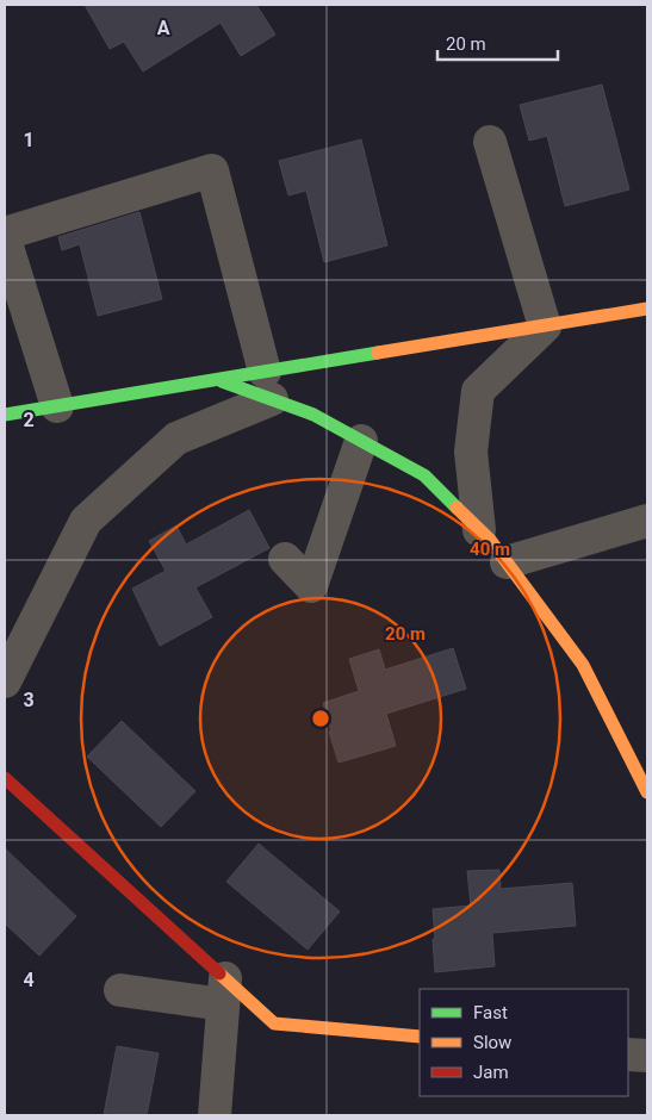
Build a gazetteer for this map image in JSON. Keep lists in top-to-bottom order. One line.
{"legend":["Fast","Slow","Jam"],"scale_bar":"20 m","grid":{"columns":["A"],"rows":["1","2","3","4"]},"rings":["40 m","20 m"]}
